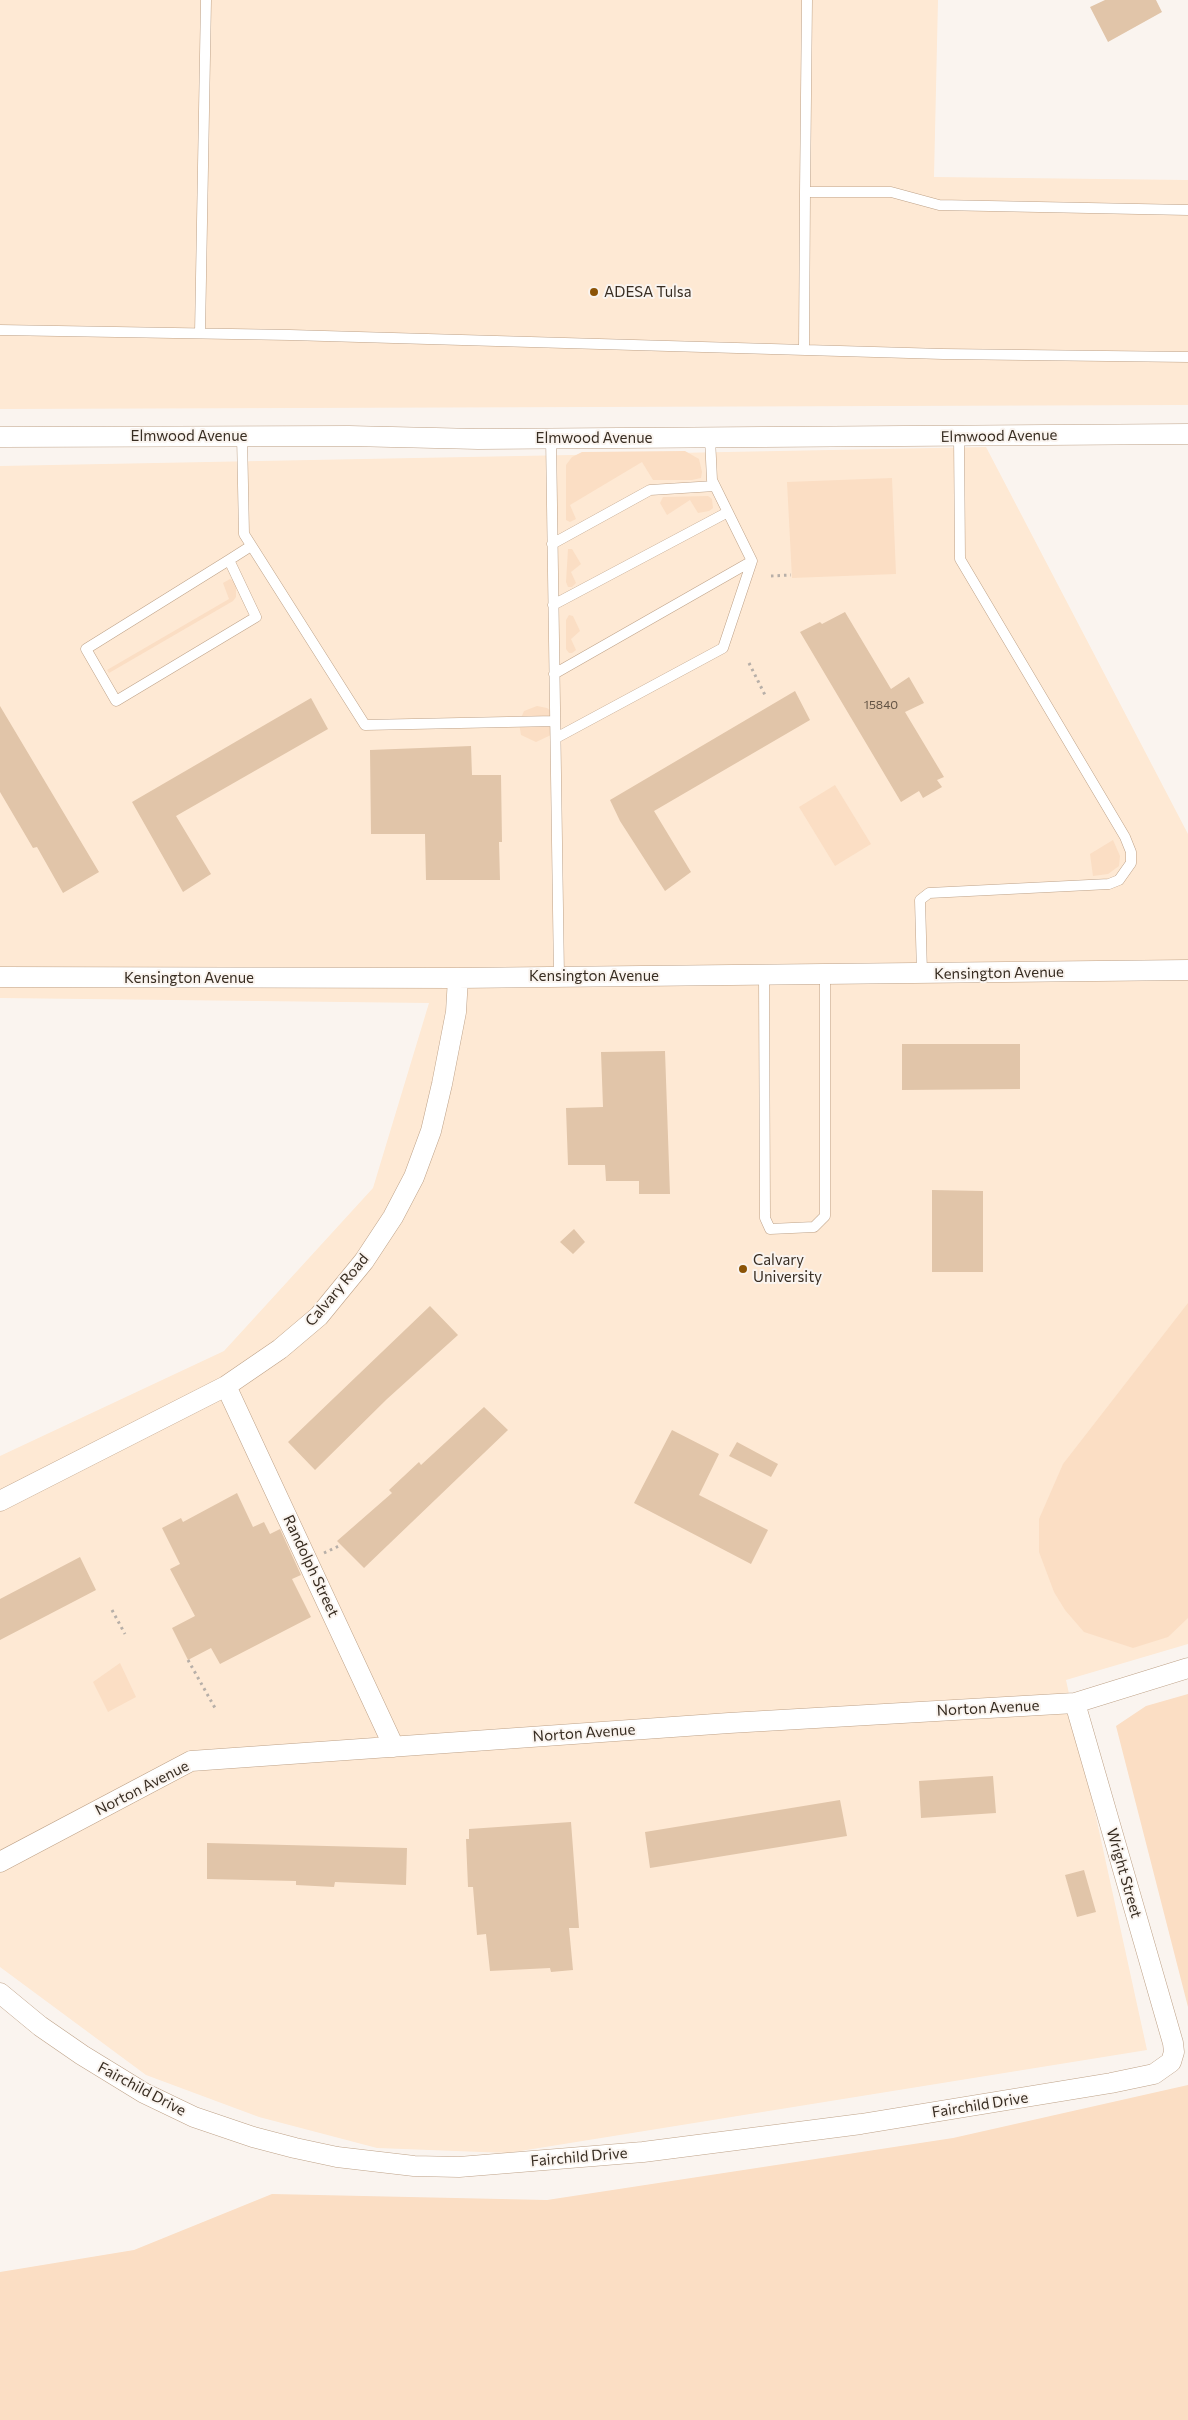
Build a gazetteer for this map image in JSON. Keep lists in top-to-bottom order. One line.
{"streets":{"street":["Elmwood Avenue","Kensington Avenue","Calvary Road","Randolph Street","Norton Avenue","Wright Street","Fairchild Drive"]},"crossings":[["Kensington Avenue","Calvary Road"],["Calvary Road","Randolph Street"],["Randolph Street","Norton Avenue"],["Norton Avenue","Wright Street"],["Wright Street","Fairchild Drive"]],"places":["ADESA Tulsa","Calvary University"],"house_numbers":["15840"]}
